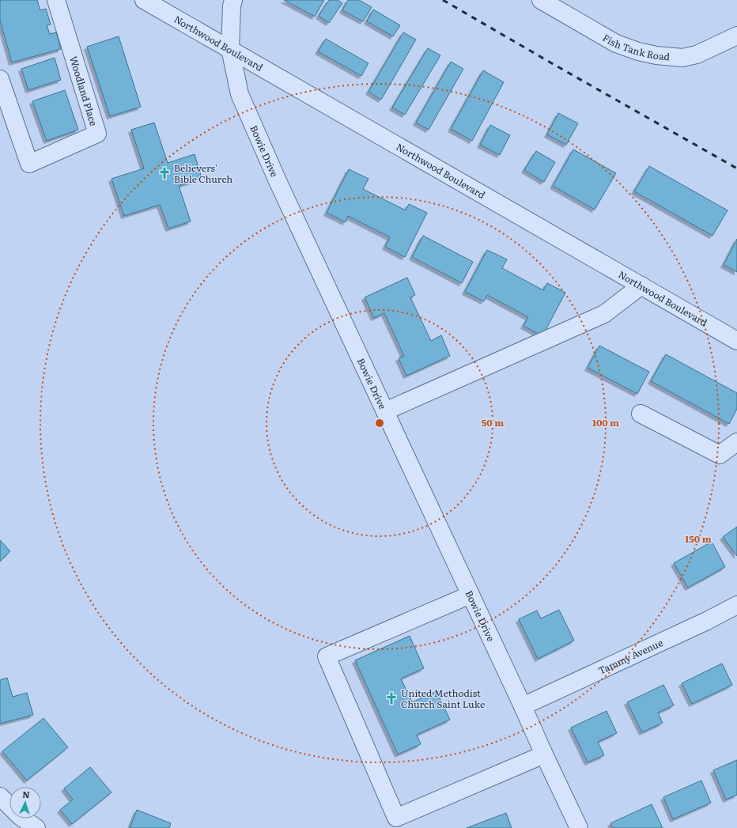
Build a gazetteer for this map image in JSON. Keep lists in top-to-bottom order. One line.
{"streets":{"street":["Northwood Boulevard","Fish Tank Road","Woodland Place","Bowie Drive","Tammy Avenue"]},"crossings":[["Northwood Boulevard","Bowie Drive"],["Bowie Drive","Tammy Avenue"]],"places":{"church":["Believers' Bible Church","United Methodist Church Saint Luke"]},"north":"top","rings":["50 m","100 m","150 m"]}
